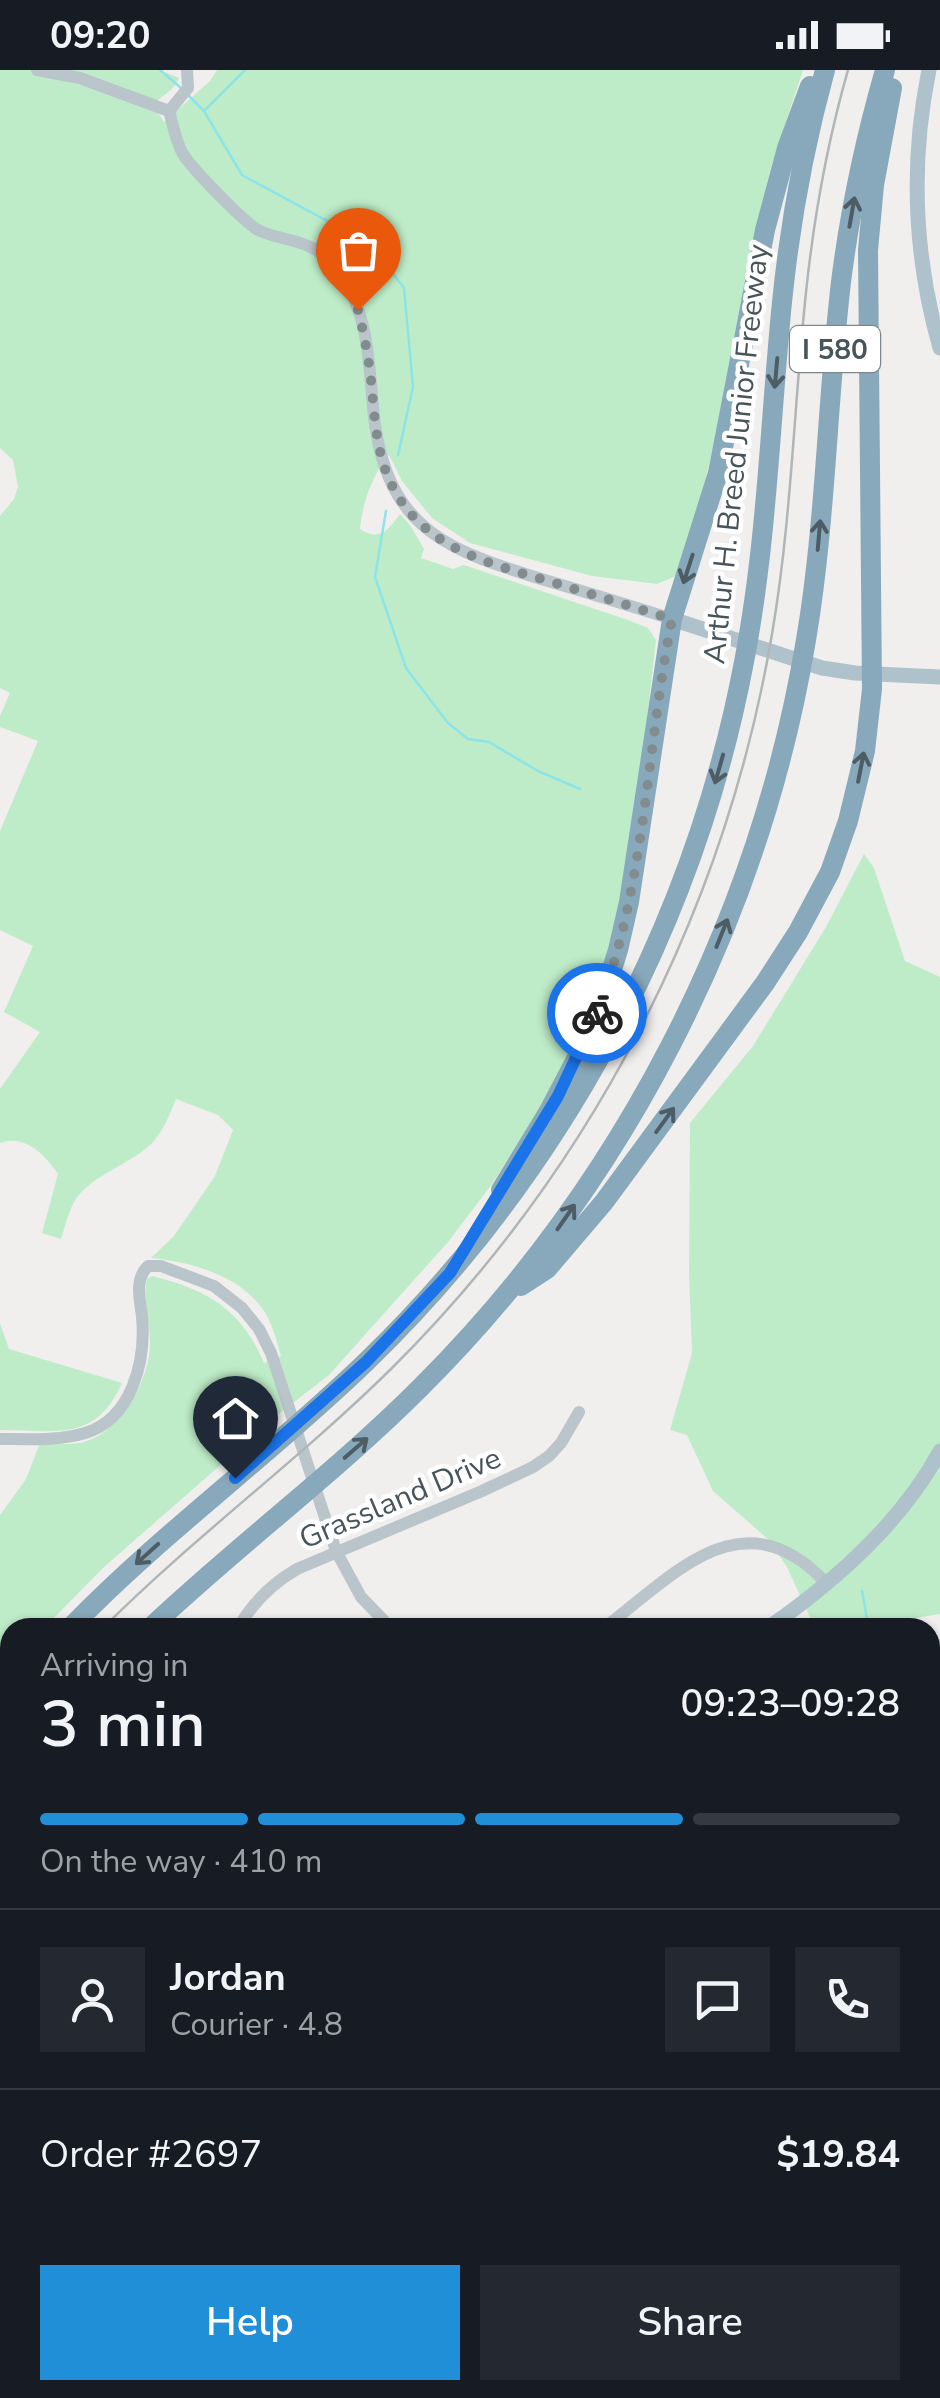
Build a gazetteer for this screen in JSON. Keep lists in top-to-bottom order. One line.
{"streets":{"highway":["I 580","Arthur H. Breed Junior Freeway"],"street":["Grassland Drive"]},"page":{"status":"09:20","heading":["3 min","Arriving in","09:23–09:28"],"panel":["Jordan","Courier · 4.8","Order #2697","$19.84"],"bar":"On the way · 410 m","buttons":["Help","Share"]}}
